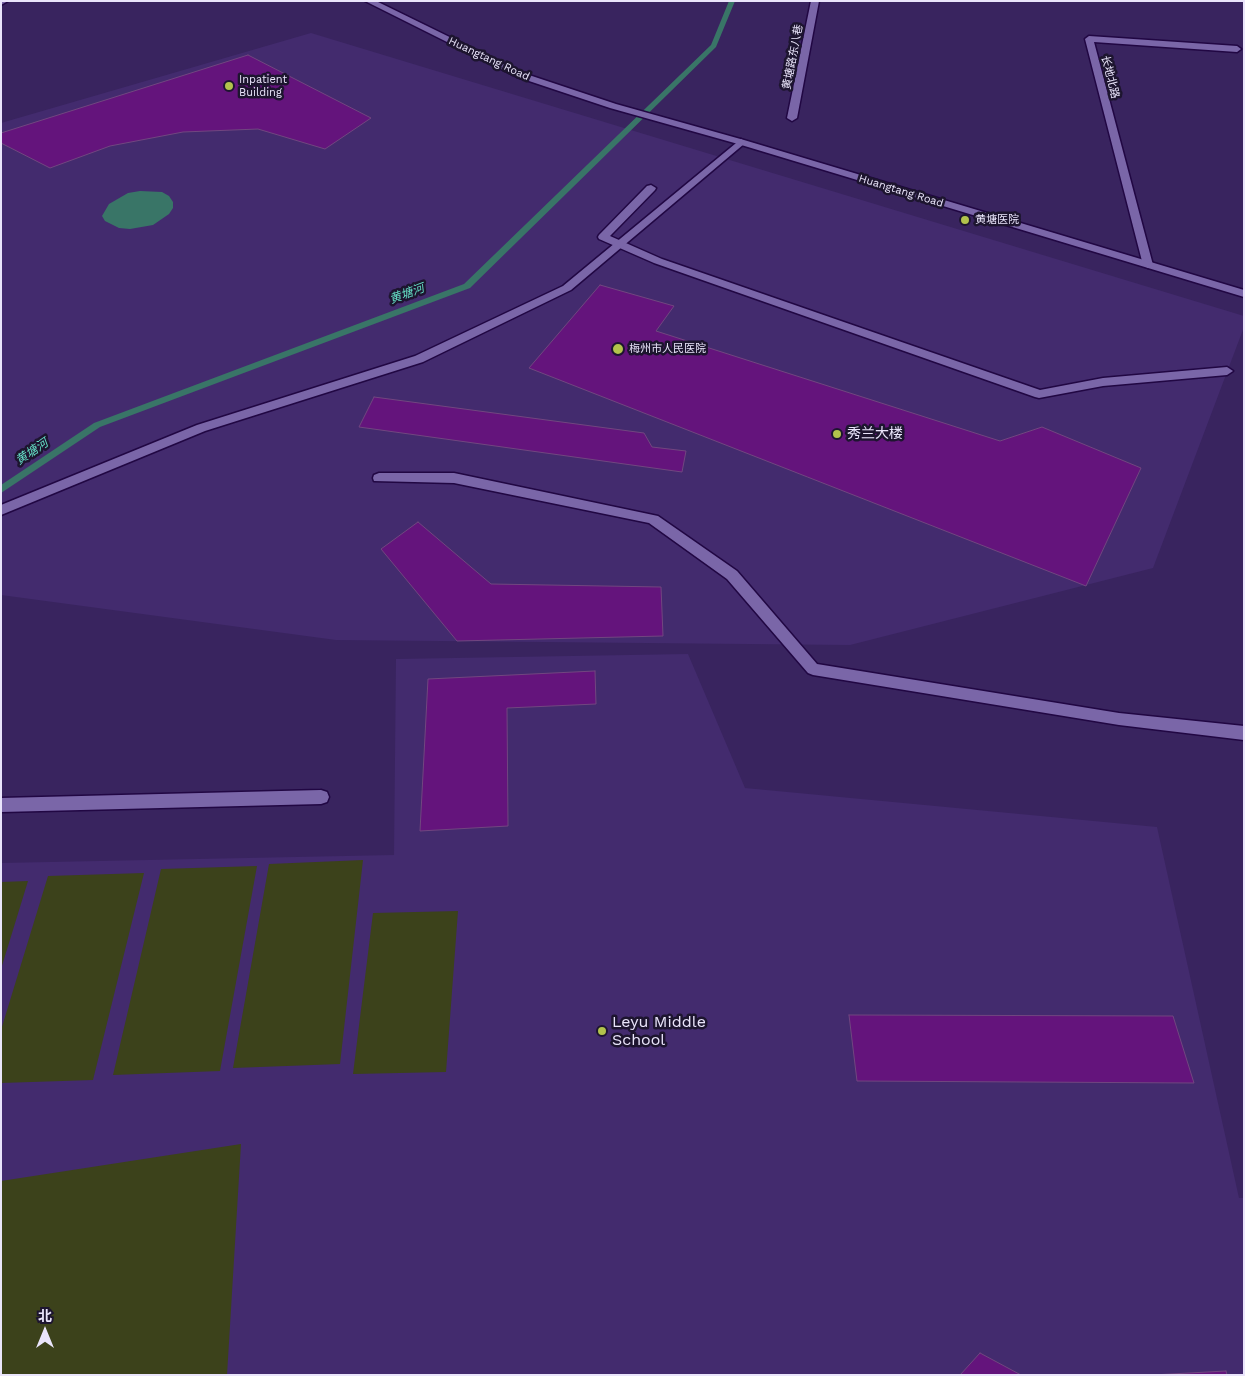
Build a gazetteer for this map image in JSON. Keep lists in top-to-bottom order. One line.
{"streets":{"street":["黄塘路东八巷","Huangtang Road","长地北路"]},"crossings":[["Huangtang Road","长地北路"]],"water":["黄塘河"],"places":["Inpatient Building","黄塘医院","梅州市人民医院","秀兰大楼","Leyu Middle School"],"north":"top"}
